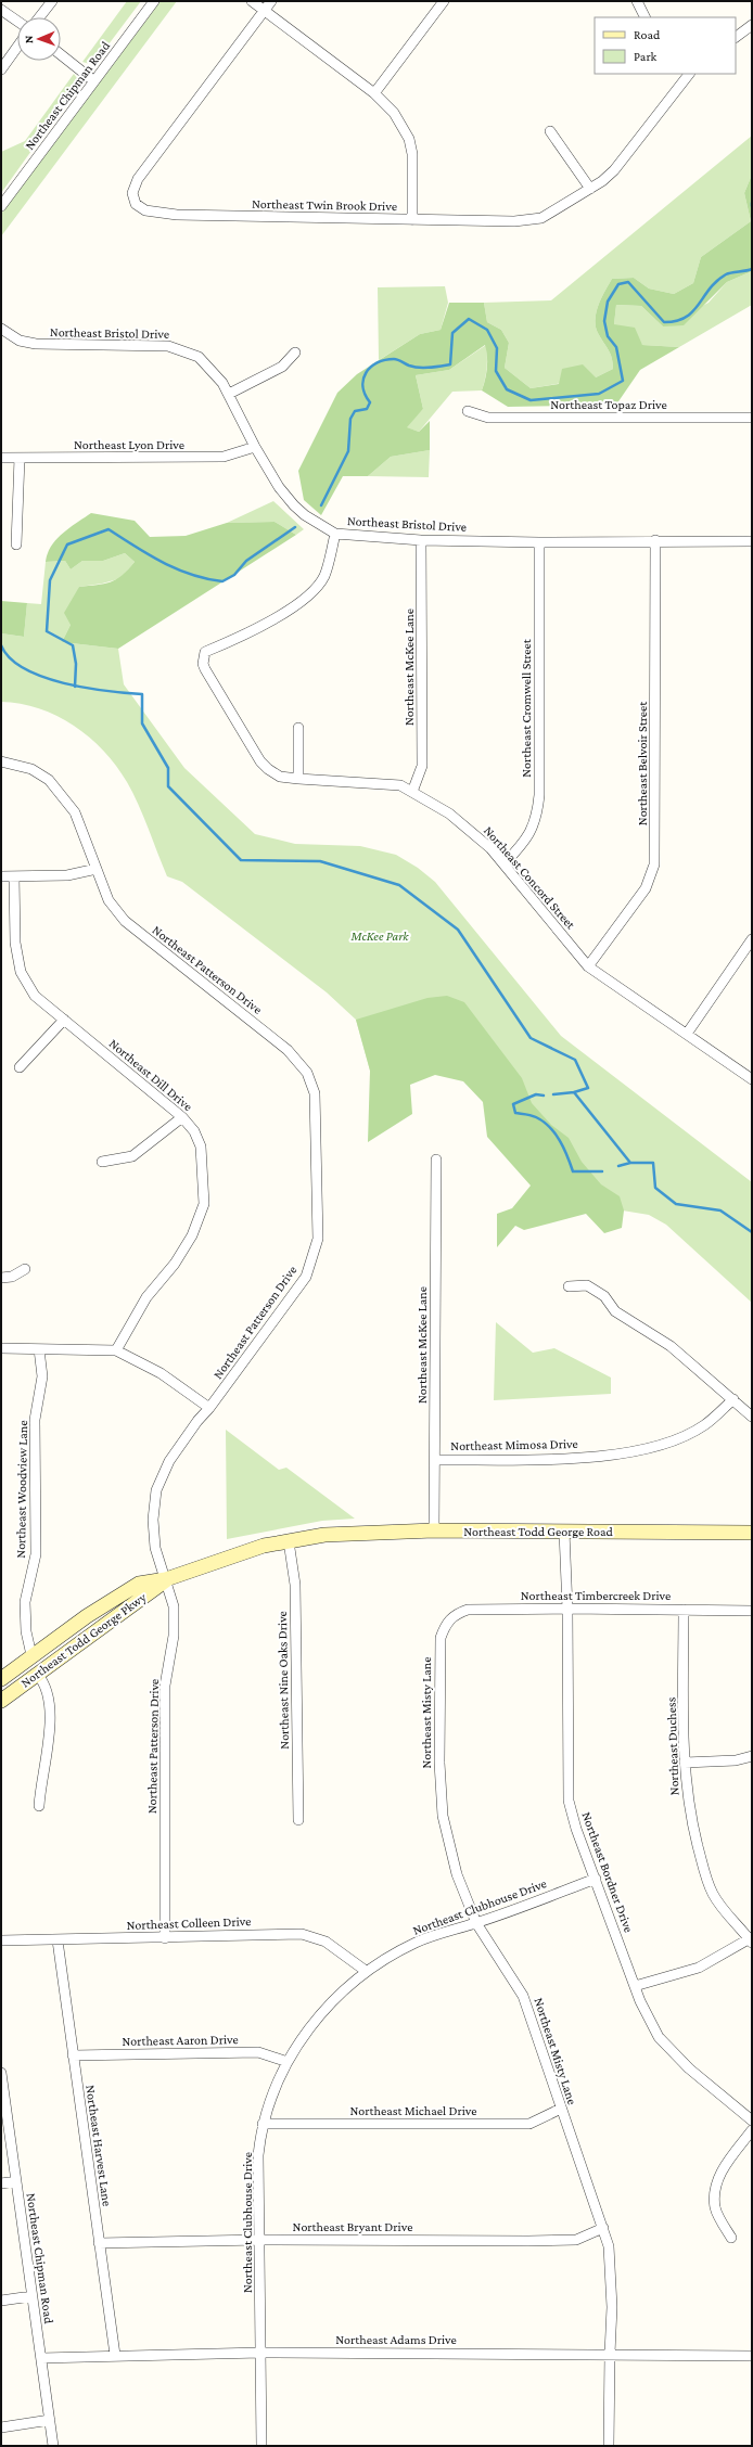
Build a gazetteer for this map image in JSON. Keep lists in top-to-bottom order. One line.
{"streets":{"main road":["Northeast Todd George Road","Northeast Todd George Pkwy"],"street":["Northeast Chipman Road","Northeast Twin Brook Drive","Northeast Bristol Drive","Northeast Topaz Drive","Northeast Lyon Drive","Northeast McKee Lane","Northeast Cromwell Street","Northeast Belvoir Street","Northeast Concord Street","Northeast Patterson Drive","Northeast Dill Drive","Northeast Mimosa Drive","Northeast Woodview Lane","Northeast Timbercreek Drive","Northeast Nine Oaks Drive","Northeast Misty Lane","Northeast Duchess","Northeast Bordner Drive","Northeast Clubhouse Drive","Northeast Colleen Drive","Northeast Aaron Drive","Northeast Michael Drive","Northeast Harvest Lane","Northeast Bryant Drive","Northeast Adams Drive"]},"crossings":[["Northeast Chipman Road","Northeast Adams Drive"],["Northeast Bristol Drive","Northeast Lyon Drive"],["Northeast Bristol Drive","Northeast McKee Lane"],["Northeast Bristol Drive","Northeast Cromwell Street"],["Northeast Bristol Drive","Northeast Belvoir Street"],["Northeast Bristol Drive","Northeast Concord Street"],["Northeast McKee Lane","Northeast Concord Street"],["Northeast McKee Lane","Northeast Mimosa Drive"],["Northeast McKee Lane","Northeast Todd George Road"],["Northeast Cromwell Street","Northeast Concord Street"],["Northeast Belvoir Street","Northeast Concord Street"],["Northeast Patterson Drive","Northeast Todd George Road"],["Northeast Patterson Drive","Northeast Todd George Pkwy"],["Northeast Patterson Drive","Northeast Colleen Drive"],["Northeast Todd George Road","Northeast Todd George Pkwy"],["Northeast Todd George Road","Northeast Nine Oaks Drive"],["Northeast Todd George Road","Northeast Bordner Drive"],["Northeast Timbercreek Drive","Northeast Misty Lane"],["Northeast Timbercreek Drive","Northeast Duchess"],["Northeast Timbercreek Drive","Northeast Bordner Drive"],["Northeast Misty Lane","Northeast Clubhouse Drive"],["Northeast Misty Lane","Northeast Michael Drive"],["Northeast Misty Lane","Northeast Bryant Drive"],["Northeast Misty Lane","Northeast Adams Drive"],["Northeast Bordner Drive","Northeast Clubhouse Drive"],["Northeast Clubhouse Drive","Northeast Colleen Drive"],["Northeast Clubhouse Drive","Northeast Aaron Drive"],["Northeast Clubhouse Drive","Northeast Michael Drive"],["Northeast Clubhouse Drive","Northeast Bryant Drive"],["Northeast Clubhouse Drive","Northeast Adams Drive"],["Northeast Colleen Drive","Northeast Harvest Lane"],["Northeast Aaron Drive","Northeast Harvest Lane"],["Northeast Harvest Lane","Northeast Bryant Drive"],["Northeast Harvest Lane","Northeast Adams Drive"]],"parks":["McKee Park"],"legend":["Road","Park"],"north":"left"}
